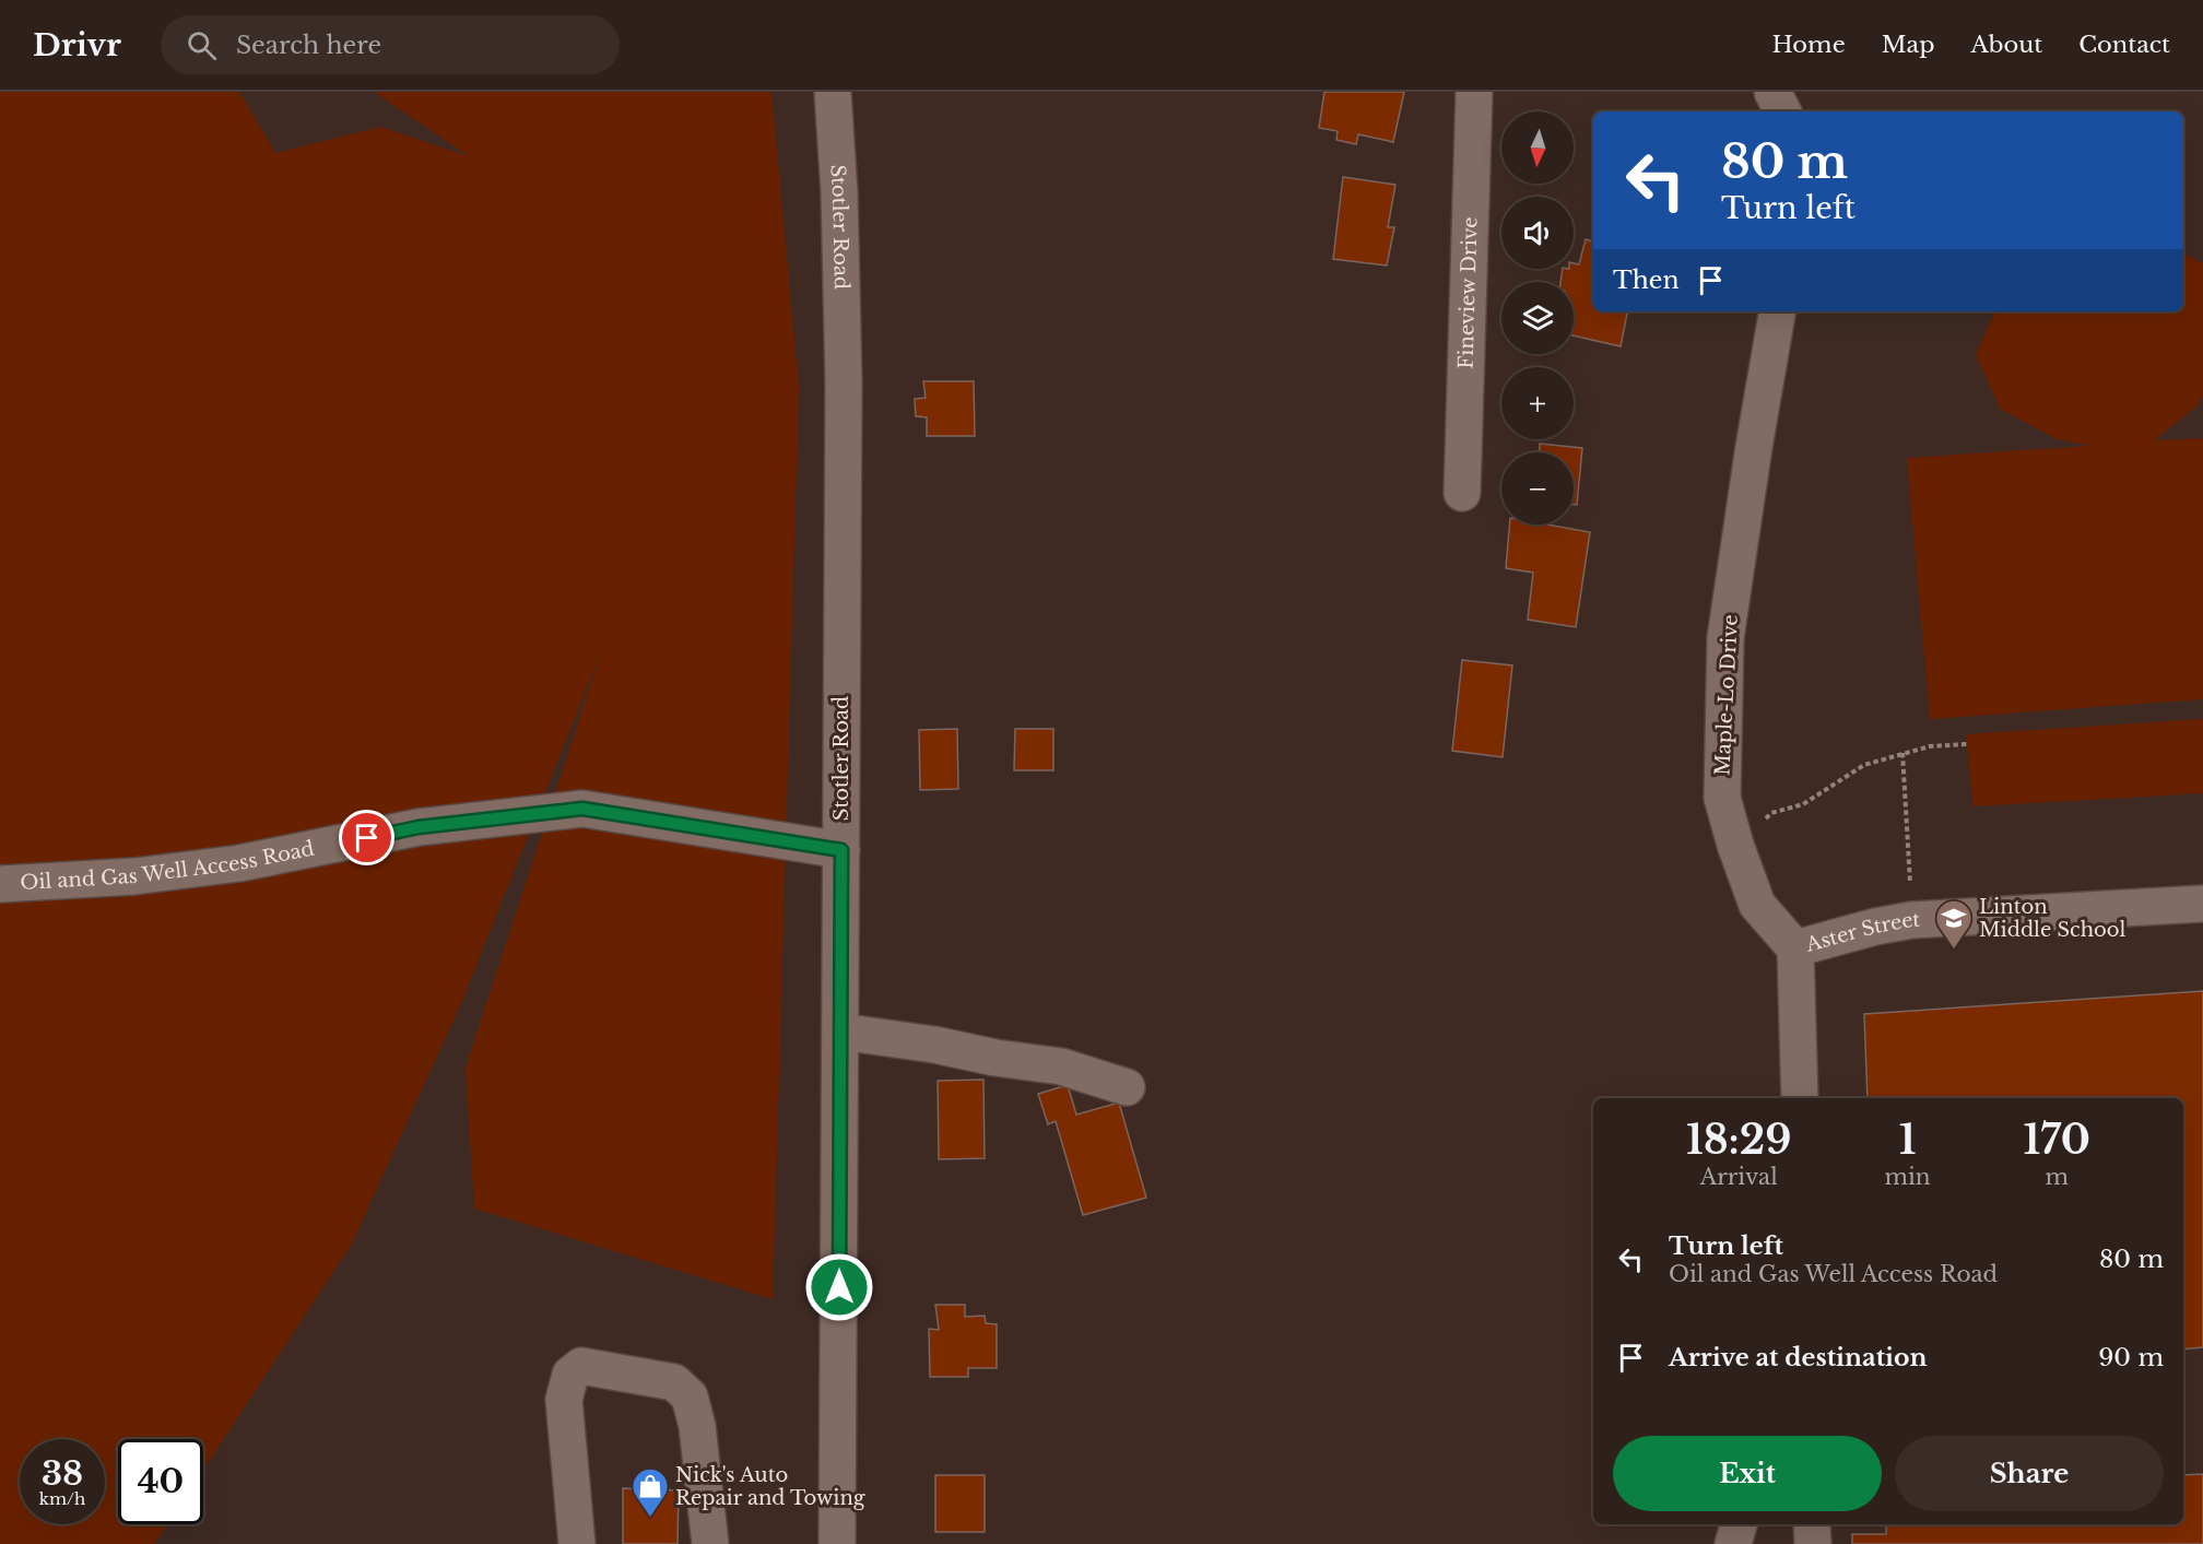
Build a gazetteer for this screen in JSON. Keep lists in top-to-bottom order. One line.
{"streets":{"street":["Stotler Road","Fineview Drive","Maple-Lo Drive","Oil and Gas Well Access Road","Aster Street"]},"crossings":[["Stotler Road","Oil and Gas Well Access Road"],["Maple-Lo Drive","Aster Street"]],"places":{"school or university":["Linton Middle School"],"shop":["Nick's Auto Repair and Towing"]},"north":"bottom","page":{"header":"Drivr","search":"Search here","nav":["Home","Map","About","Contact"],"map_buttons":["+","−"],"turn":["80 m","Turn left"],"then":"Then","eta":["18:29","Arrival","1","min","170","m"],"list":[{"name":"Turn left","note":"Oil and Gas Well Access Road","value":"80 m"},{"name":"Arrive at destination","value":"90 m"}],"buttons":["Exit","Share"],"speed":"38 km/h","limit":"40"}}
